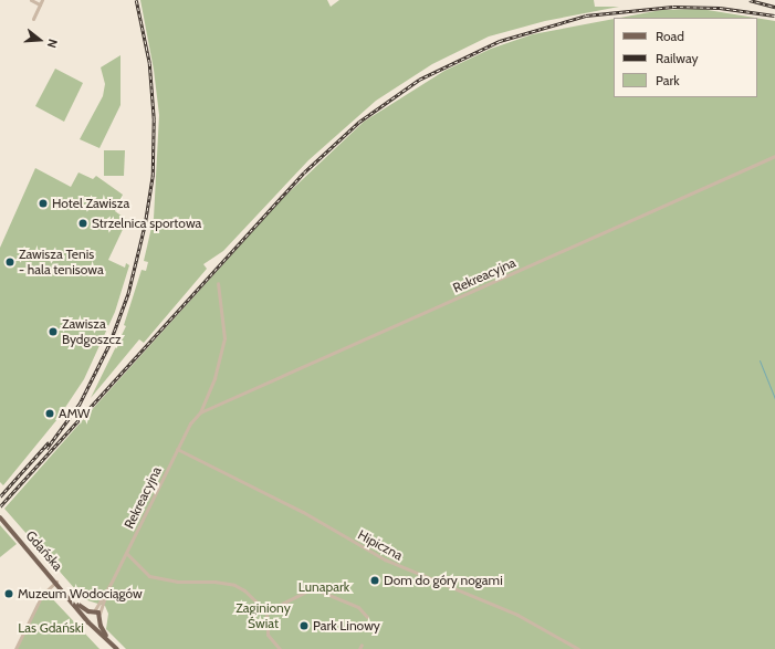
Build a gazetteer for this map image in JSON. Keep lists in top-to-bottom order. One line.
{"streets":{"main road":["Gdańska"],"street":["Rekreacyjna","Hipiczna"]},"crossings":[["Rekreacyjna","Hipiczna"],["Rekreacyjna","Gdańska"]],"parks":["Lunapark","Zaginiony Świat","Las Gdański"],"places":["Hotel Zawisza","Strzelnica sportowa","Zawisza Tenis - hala tenisowa","Zawisza Bydgoszcz","AMW","Dom do góry nogami","Muzeum Wodociągów","Park Linowy"],"legend":["Road","Railway","Park"],"north":"right"}
